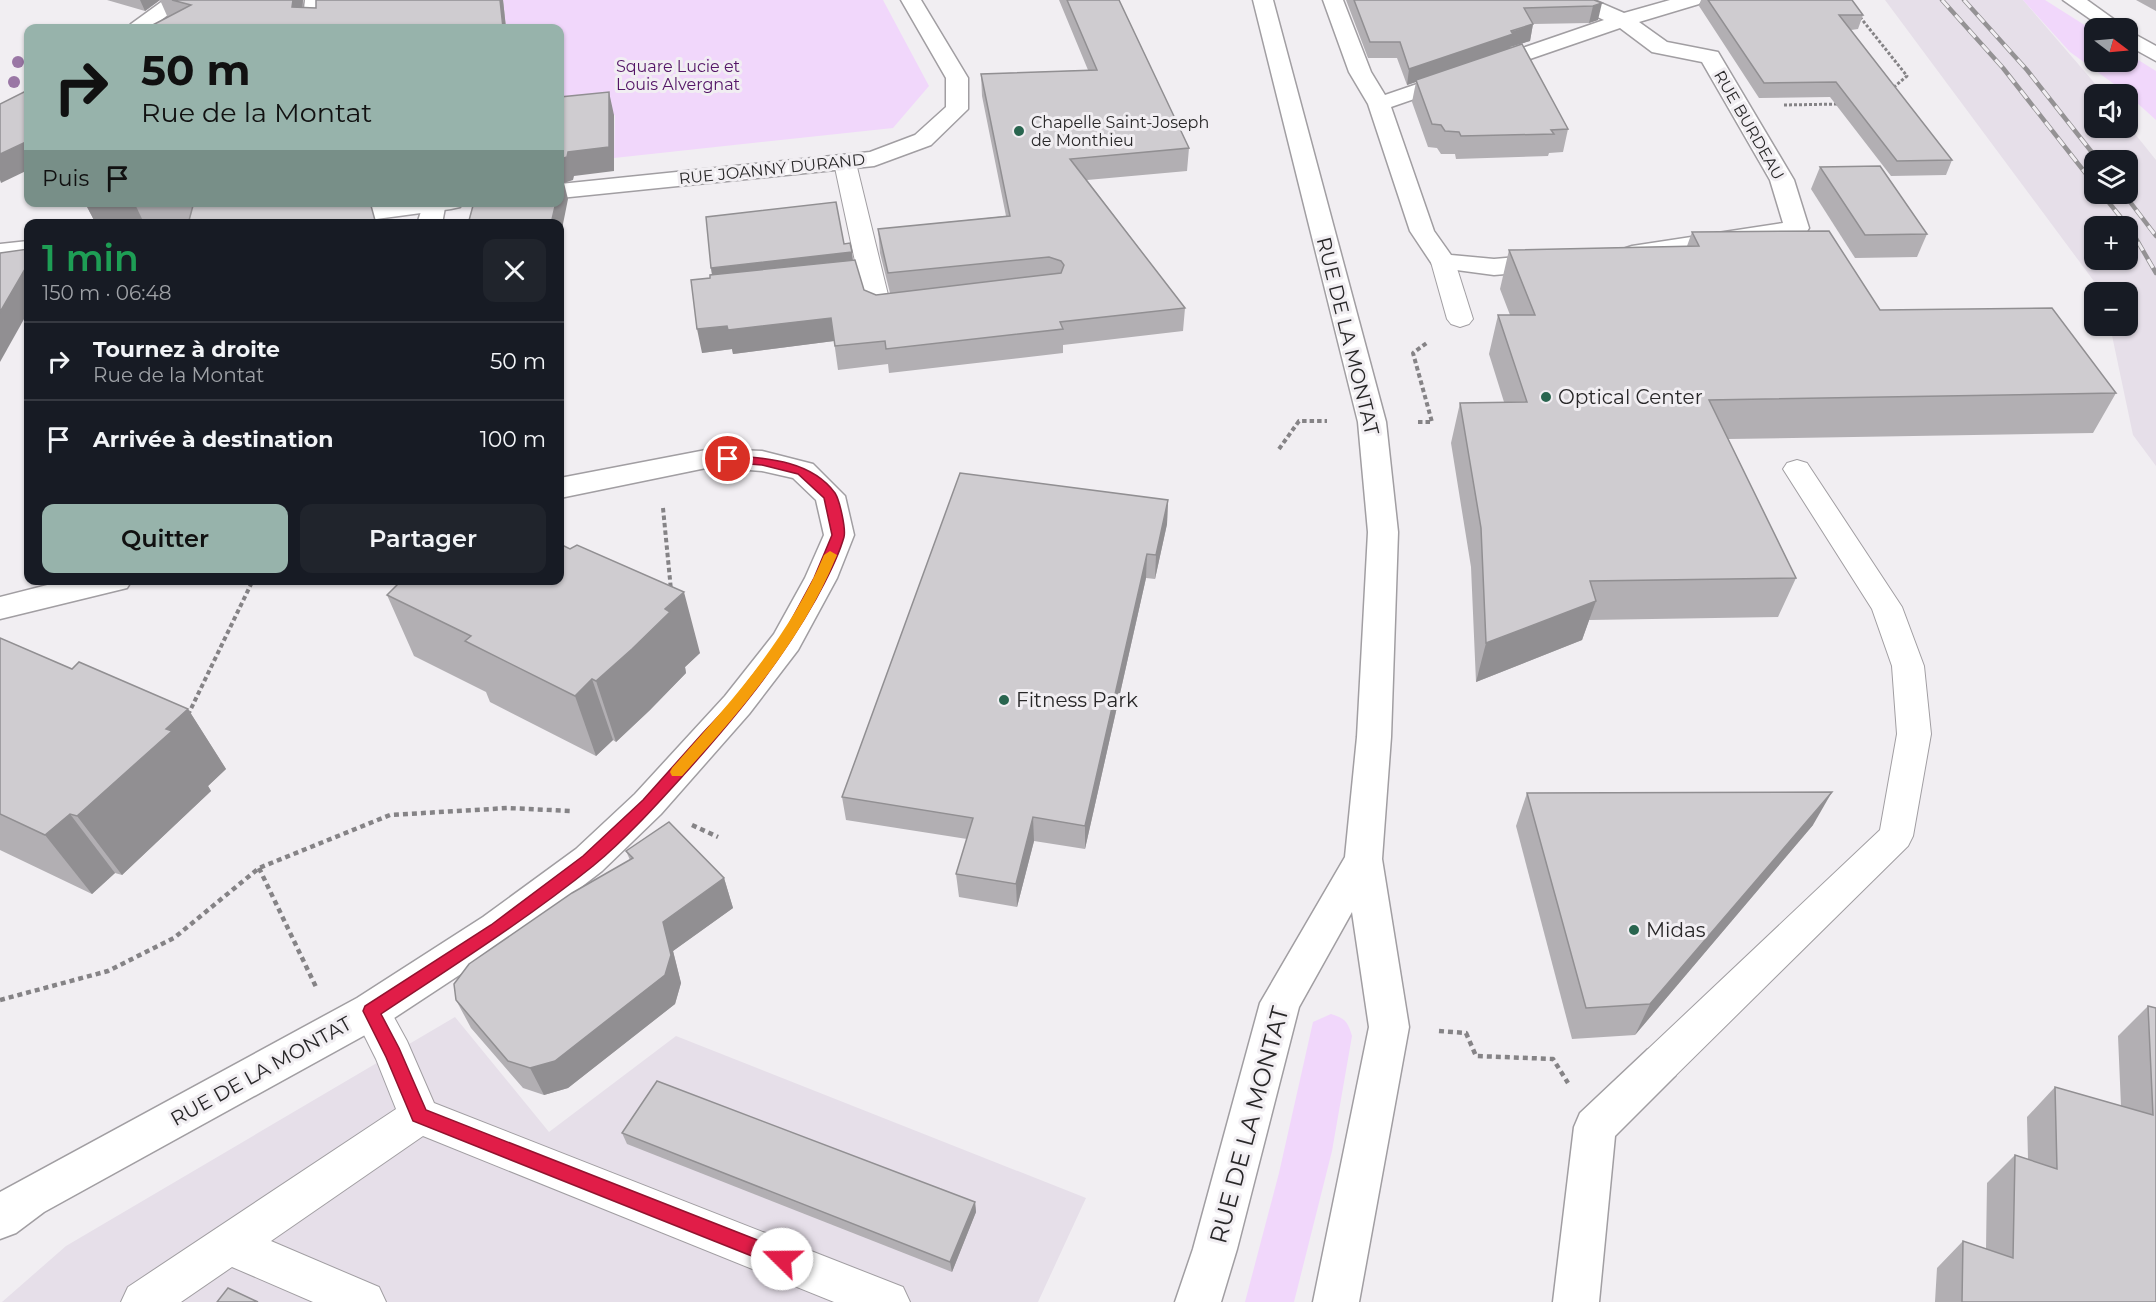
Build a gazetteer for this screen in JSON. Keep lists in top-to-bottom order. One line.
{"streets":{"street":["RUE BURDEAU","RUE JOANNY DURAND","RUE DE LA MONTAT"]},"parks":["Square Lucie et Louis Alvergnat"],"places":["Chapelle Saint-Joseph de Monthieu","Optical Center","Fitness Park","Midas"],"north":"right","page":{"map_buttons":["+","−"],"turn":["50 m","Rue de la Montat"],"then":"Puis","heading":["1 min","150 m · 06:48"],"list":[{"name":"Tournez à droite","note":"Rue de la Montat","value":"50 m"},{"name":"Arrivée à destination","value":"100 m"}],"buttons":["Quitter","Partager"]}}
